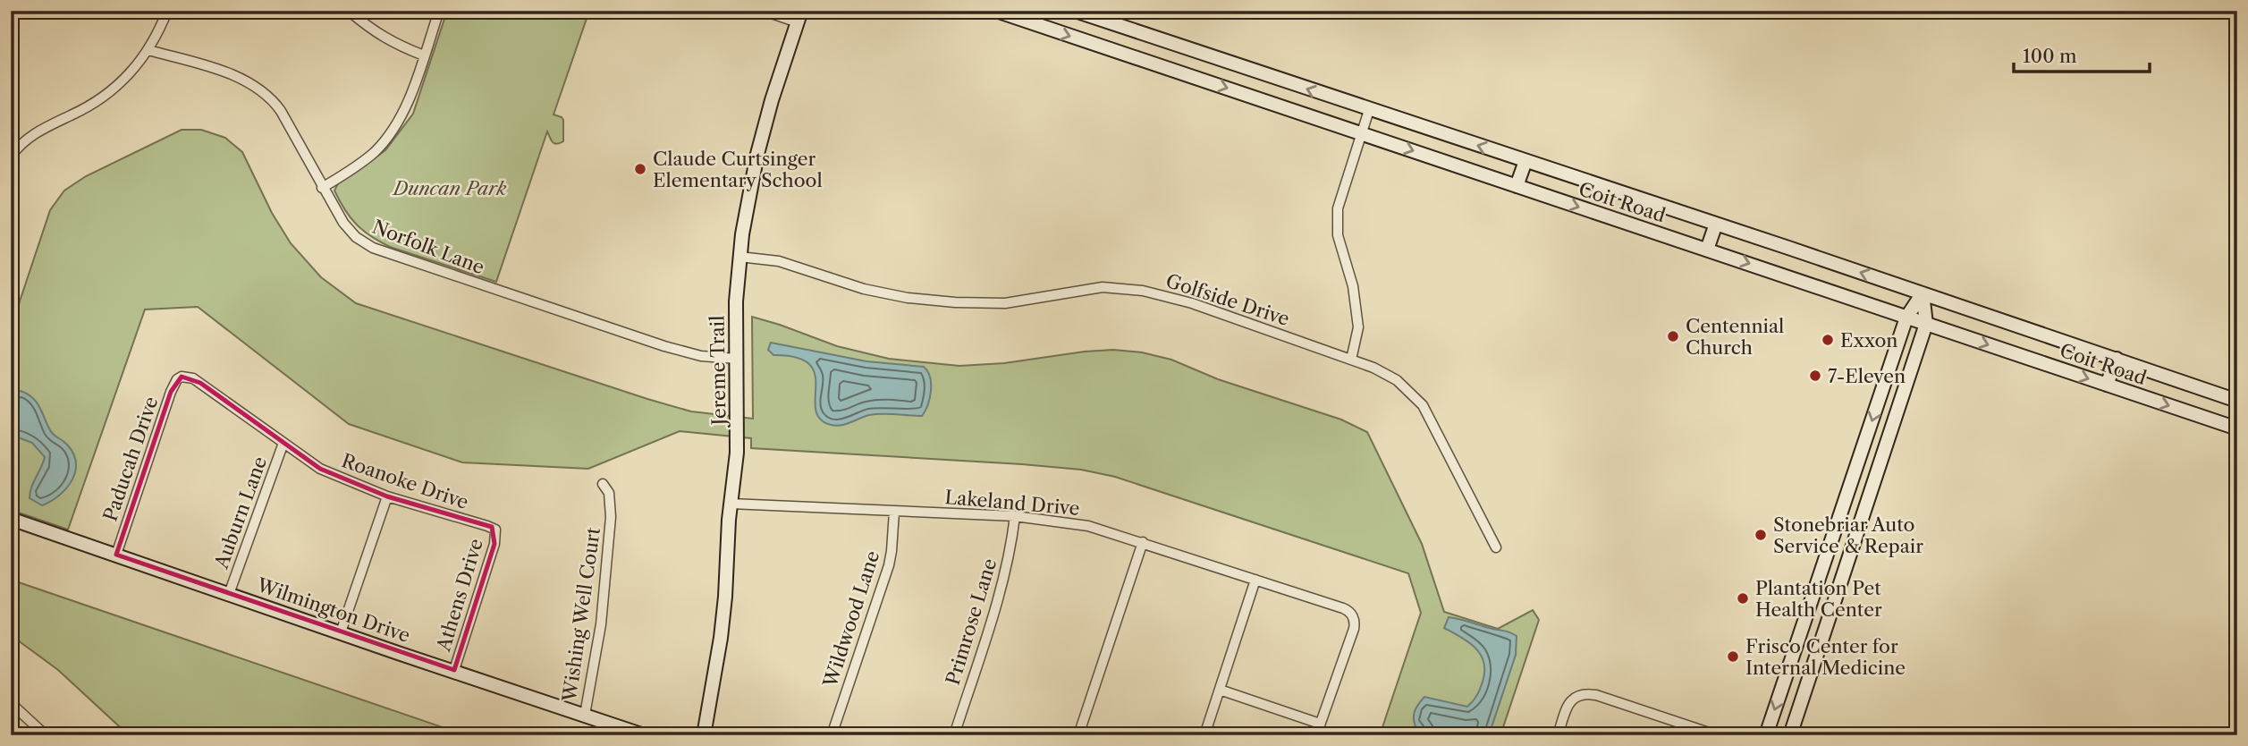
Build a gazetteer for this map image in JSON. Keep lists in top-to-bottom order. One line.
{"streets":{"main road":["Coit Road","Jereme Trail","Wilmington Drive"],"street":["Norfolk Lane","Golfside Drive","Paducah Drive","Roanoke Drive","Lakeland Drive","Auburn Lane","Athens Drive","Wishing Well Court","Wildwood Lane","Primrose Lane"]},"crossings":[["Norfolk Lane","Jereme Trail"],["Golfside Drive","Jereme Trail"],["Jereme Trail","Lakeland Drive"],["Paducah Drive","Roanoke Drive"],["Paducah Drive","Wilmington Drive"],["Roanoke Drive","Auburn Lane"],["Roanoke Drive","Athens Drive"],["Lakeland Drive","Wildwood Lane"],["Lakeland Drive","Primrose Lane"],["Auburn Lane","Wilmington Drive"],["Athens Drive","Wilmington Drive"],["Wilmington Drive","Wishing Well Court"]],"parks":["Duncan Park"],"places":["Claude Curtsinger Elementary School","Centennial Church","Exxon","7-Eleven","Stonebriar Auto Service & Repair","Plantation Pet Health Center","Frisco Center for Internal Medicine"],"scale_bar":"100 m"}
